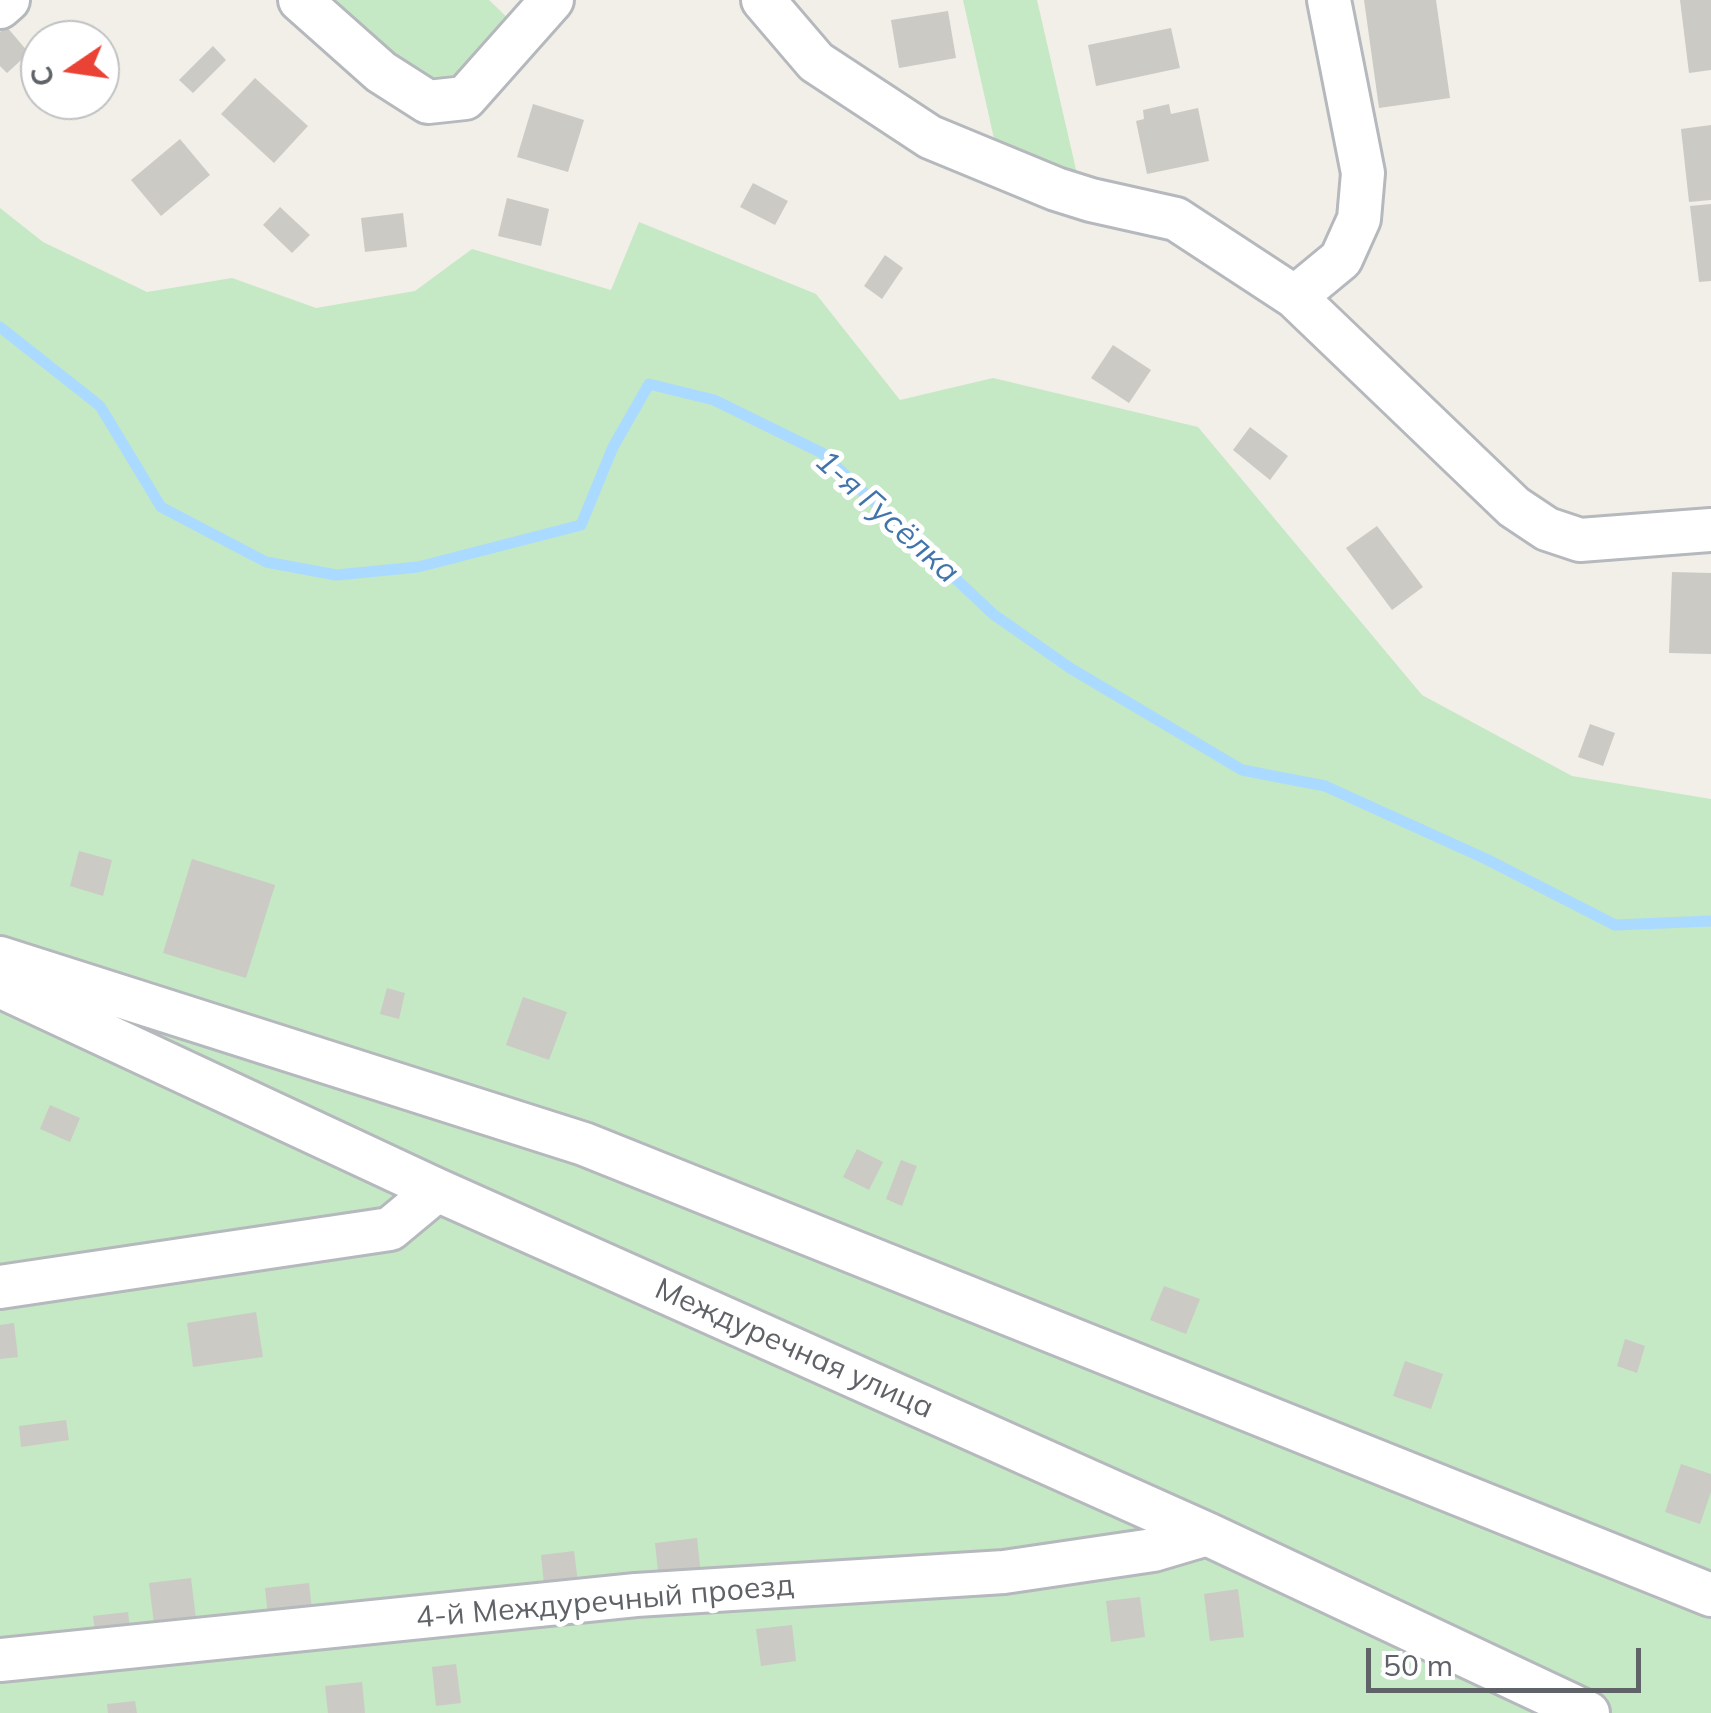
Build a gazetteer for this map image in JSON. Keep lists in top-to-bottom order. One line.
{"streets":{"street":["Междуречная улица","4-й Междуречный проезд"]},"crossings":[["Междуречная улица","4-й Междуречный проезд"]],"water":["1-я Гусёлка"],"scale_bar":"50 m","north":"left"}
